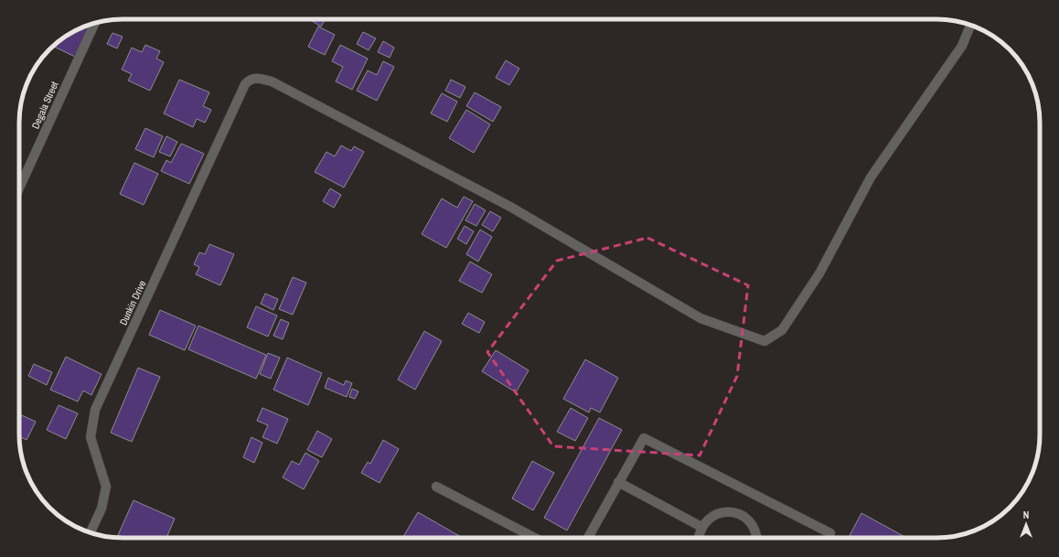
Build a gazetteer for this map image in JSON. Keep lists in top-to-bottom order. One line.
{"streets":{"street":["Degala Street","Dunkin Drive"]},"north":"top"}
